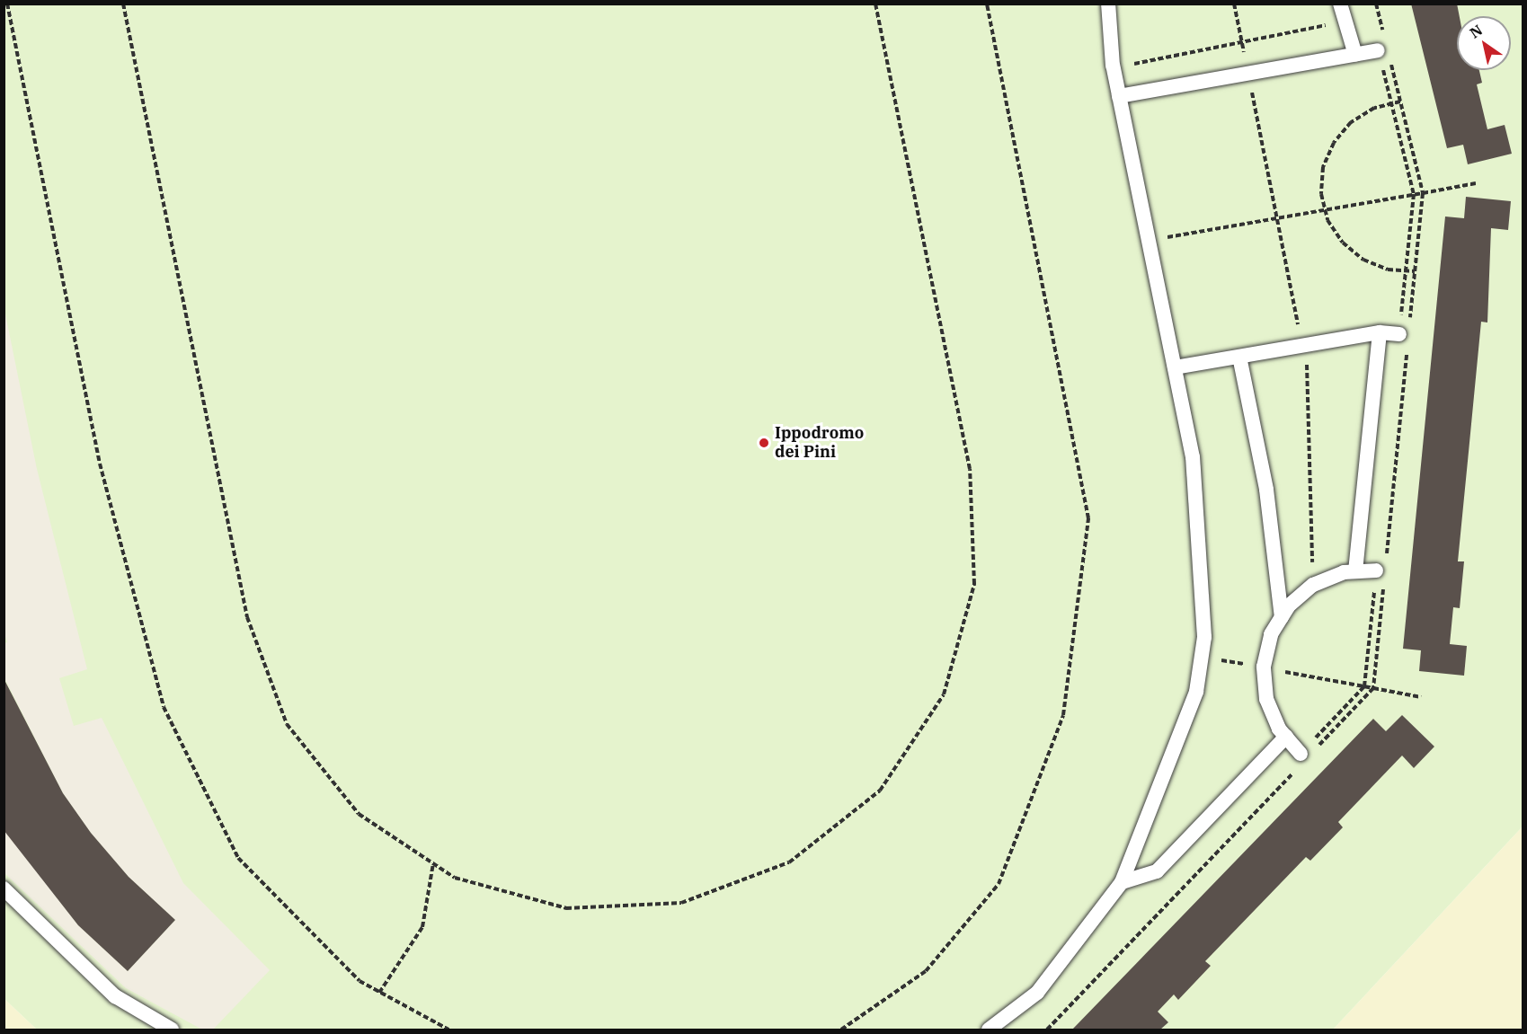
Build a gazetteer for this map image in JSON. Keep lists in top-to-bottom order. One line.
{"places":["Ippodromo dei Pini"],"north":"top left"}
